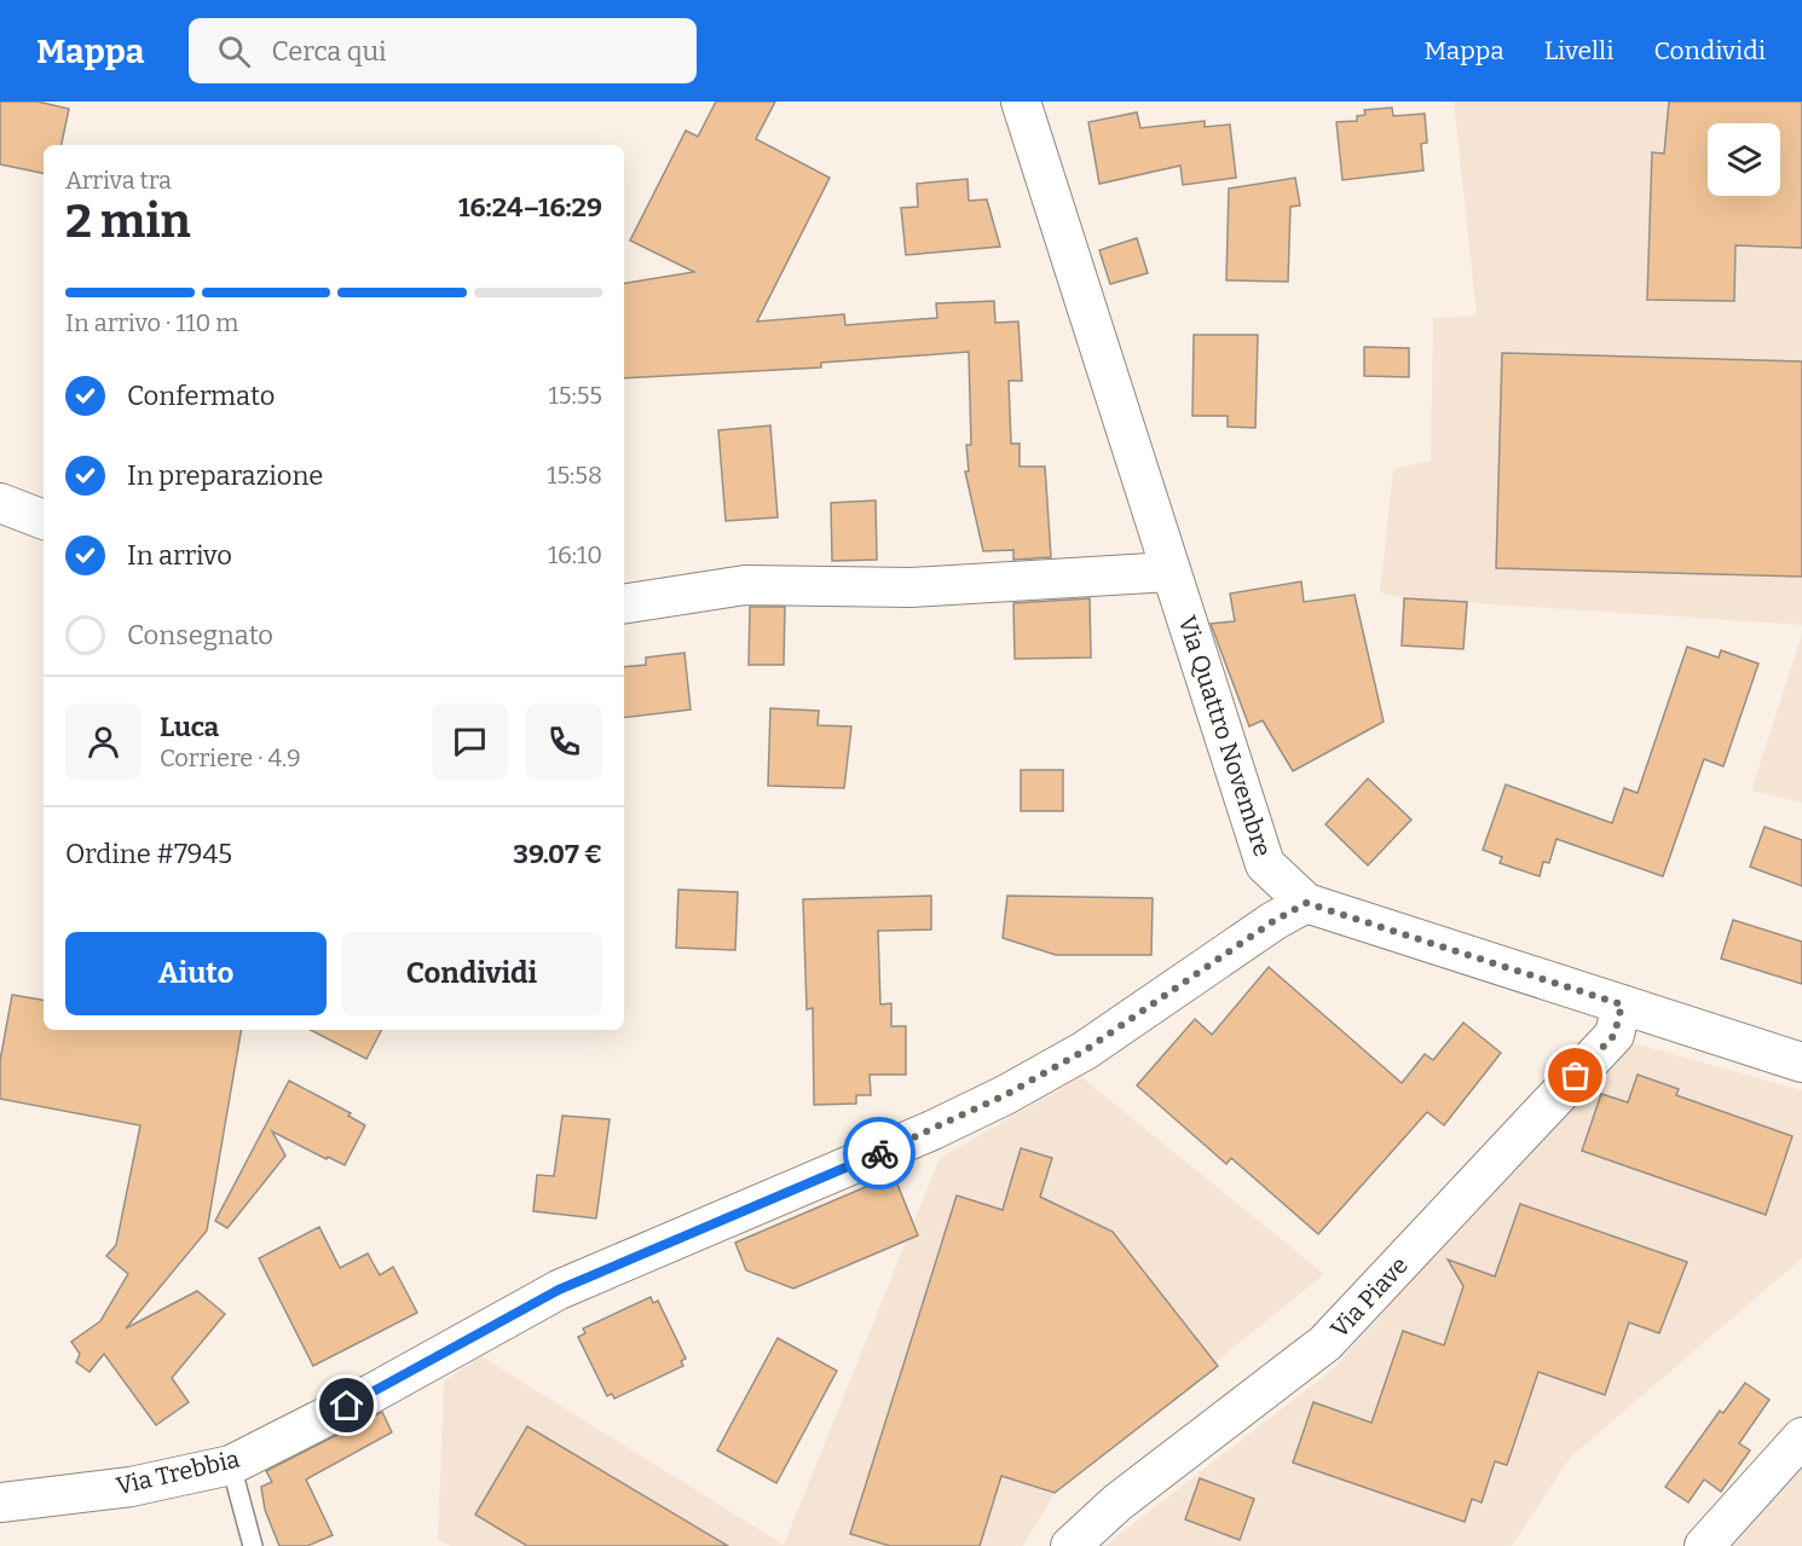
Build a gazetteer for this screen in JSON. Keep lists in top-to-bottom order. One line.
{"streets":{"street":["Via Quattro Novembre","Via Piave","Via Trebbia"]},"crossings":[["Via Quattro Novembre","Via Piave"],["Via Quattro Novembre","Via Trebbia"]],"page":{"header":"Mappa","search":"Cerca qui","nav":["Mappa","Livelli","Condividi"],"heading":["2 min","Arriva tra","16:24–16:29"],"panel":["Luca","Corriere · 4.9","Ordine #7945","39.07 €"],"bar":"In arrivo · 110 m","list":[["Confermato","15:55"],["In preparazione","15:58"],["In arrivo","16:10"],"Consegnato"],"buttons":["Aiuto","Condividi"]}}
